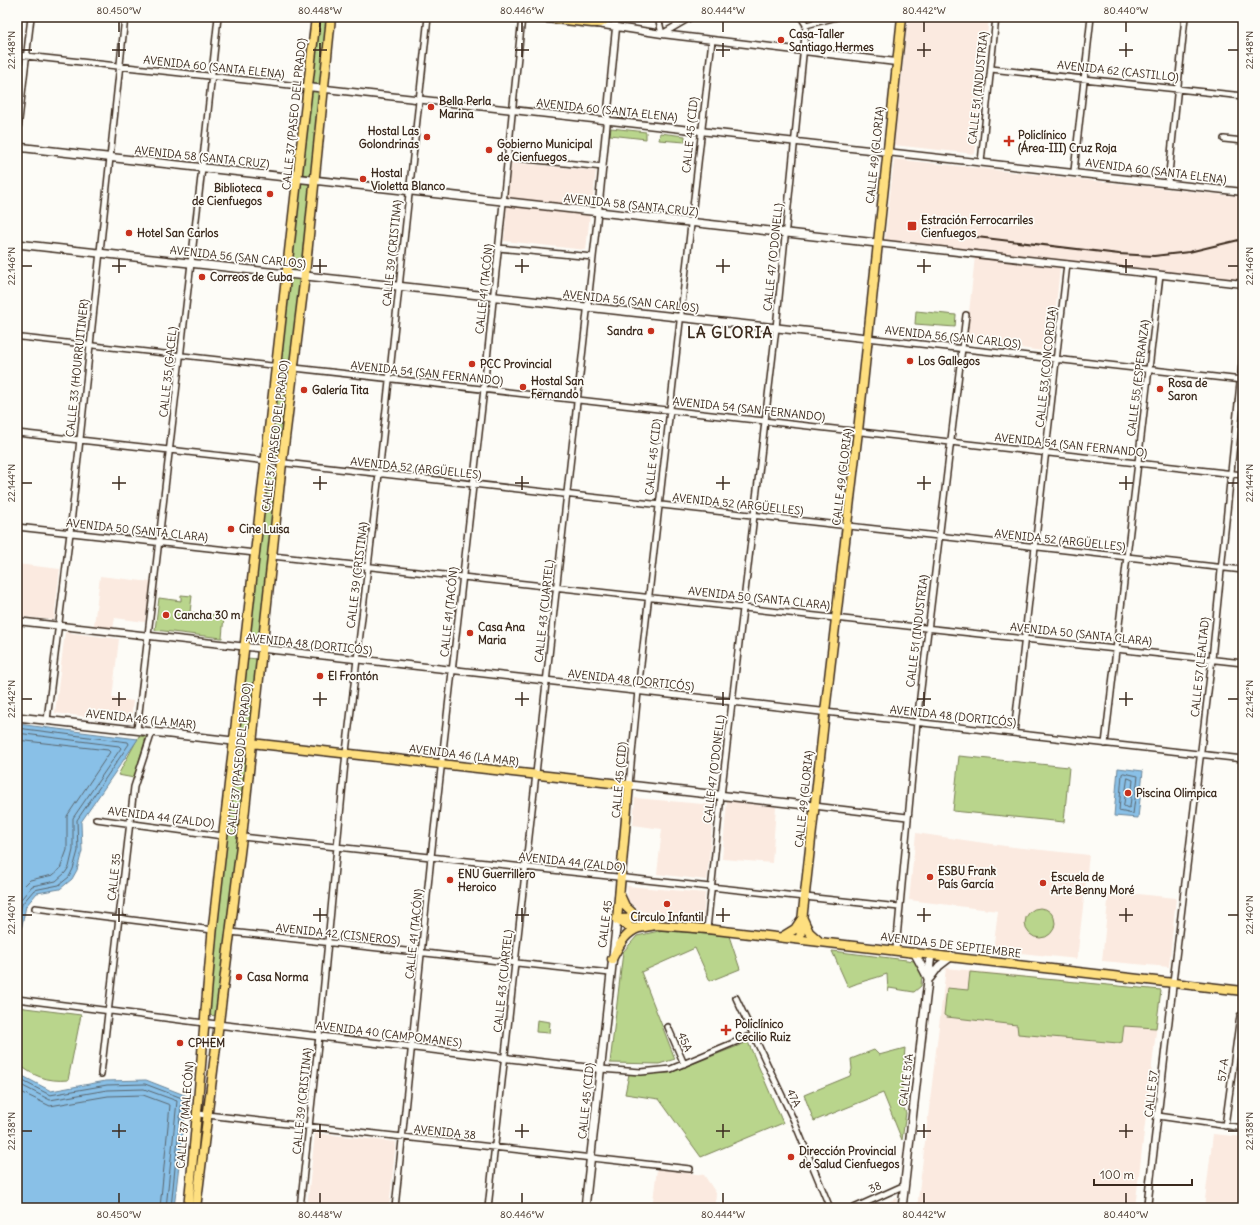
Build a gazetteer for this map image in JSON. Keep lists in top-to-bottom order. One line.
{"streets":{"main road":["CALLE 37 (PASEO DEL PRADO)","CALLE 45 (CID)","CALLE 49 (GLORIA)","AVENIDA 58 (SANTA CRUZ)","AVENIDA 56 (SAN CARLOS)","AVENIDA 46 (LA MAR)","CALLE 45","AVENIDA 5 DE SEPTIEMBRE","CALLE 51A","CALLE 37 (MALECÓN)"],"street":["AVENIDA 60 (SANTA ELENA)","AVENIDA 62 (CASTILLO)","CALLE 51 (INDUSTRIA)","CALLE 39 (CRISTINA)","CALLE 47 (O'DONELL)","CALLE 41 (TACÓN)","CALLE 53 (CONCORDIA)","CALLE 33 (HOURRUITINER)","CALLE 35 (GACEL)","AVENIDA 54 (SAN FERNANDO)","CALLE 55 (ESPERANZA)","AVENIDA 52 (ARGÜELLES)","AVENIDA 50 (SANTA CLARA)","CALLE 43 (CUARTEL)","AVENIDA 48 (DORTICÓS)","CALLE 57 (LEALTAD)","AVENIDA 44 (ZALDO)","CALLE 35","AVENIDA 42 (CISNEROS)","AVENIDA 40 (CAMPOMANES)","45A","57-A","CALLE 57","47A","AVENIDA 38","38"]},"crossings":[["AVENIDA 60 (SANTA ELENA)","CALLE 51 (INDUSTRIA)"],["AVENIDA 60 (SANTA ELENA)","CALLE 37 (PASEO DEL PRADO)"],["AVENIDA 60 (SANTA ELENA)","CALLE 45 (CID)"],["AVENIDA 60 (SANTA ELENA)","CALLE 49 (GLORIA)"],["AVENIDA 60 (SANTA ELENA)","CALLE 39 (CRISTINA)"],["AVENIDA 60 (SANTA ELENA)","CALLE 47 (O'DONELL)"],["AVENIDA 60 (SANTA ELENA)","CALLE 41 (TACÓN)"],["AVENIDA 60 (SANTA ELENA)","CALLE 33 (HOURRUITINER)"],["AVENIDA 60 (SANTA ELENA)","CALLE 35 (GACEL)"],["AVENIDA 60 (SANTA ELENA)","CALLE 43 (CUARTEL)"],["AVENIDA 62 (CASTILLO)","CALLE 51 (INDUSTRIA)"],["CALLE 51 (INDUSTRIA)","AVENIDA 56 (SAN CARLOS)"],["CALLE 51 (INDUSTRIA)","AVENIDA 54 (SAN FERNANDO)"],["CALLE 51 (INDUSTRIA)","AVENIDA 52 (ARGÜELLES)"],["CALLE 51 (INDUSTRIA)","AVENIDA 50 (SANTA CLARA)"],["CALLE 51 (INDUSTRIA)","AVENIDA 48 (DORTICÓS)"],["CALLE 51 (INDUSTRIA)","AVENIDA 46 (LA MAR)"],["CALLE 51 (INDUSTRIA)","AVENIDA 44 (ZALDO)"],["CALLE 51 (INDUSTRIA)","AVENIDA 5 DE SEPTIEMBRE"],["CALLE 37 (PASEO DEL PRADO)","AVENIDA 58 (SANTA CRUZ)"],["CALLE 37 (PASEO DEL PRADO)","AVENIDA 56 (SAN CARLOS)"],["CALLE 37 (PASEO DEL PRADO)","AVENIDA 54 (SAN FERNANDO)"],["CALLE 37 (PASEO DEL PRADO)","AVENIDA 52 (ARGÜELLES)"],["CALLE 37 (PASEO DEL PRADO)","AVENIDA 50 (SANTA CLARA)"],["CALLE 37 (PASEO DEL PRADO)","AVENIDA 48 (DORTICÓS)"],["CALLE 37 (PASEO DEL PRADO)","AVENIDA 46 (LA MAR)"],["CALLE 37 (PASEO DEL PRADO)","AVENIDA 44 (ZALDO)"],["CALLE 37 (PASEO DEL PRADO)","AVENIDA 42 (CISNEROS)"],["CALLE 37 (PASEO DEL PRADO)","AVENIDA 40 (CAMPOMANES)"],["CALLE 37 (PASEO DEL PRADO)","CALLE 37 (MALECÓN)"],["CALLE 45 (CID)","AVENIDA 58 (SANTA CRUZ)"],["CALLE 45 (CID)","AVENIDA 56 (SAN CARLOS)"],["CALLE 45 (CID)","AVENIDA 54 (SAN FERNANDO)"],["CALLE 45 (CID)","AVENIDA 52 (ARGÜELLES)"],["CALLE 45 (CID)","AVENIDA 50 (SANTA CLARA)"],["CALLE 45 (CID)","AVENIDA 48 (DORTICÓS)"],["CALLE 45 (CID)","AVENIDA 46 (LA MAR)"],["CALLE 45 (CID)","AVENIDA 44 (ZALDO)"],["CALLE 45 (CID)","CALLE 45"],["CALLE 45 (CID)","AVENIDA 42 (CISNEROS)"],["CALLE 45 (CID)","AVENIDA 40 (CAMPOMANES)"],["CALLE 45 (CID)","AVENIDA 38"],["CALLE 49 (GLORIA)","AVENIDA 58 (SANTA CRUZ)"],["CALLE 49 (GLORIA)","AVENIDA 56 (SAN CARLOS)"],["CALLE 49 (GLORIA)","AVENIDA 54 (SAN FERNANDO)"],["CALLE 49 (GLORIA)","AVENIDA 52 (ARGÜELLES)"],["CALLE 49 (GLORIA)","AVENIDA 50 (SANTA CLARA)"],["CALLE 49 (GLORIA)","AVENIDA 48 (DORTICÓS)"],["CALLE 49 (GLORIA)","AVENIDA 46 (LA MAR)"],["CALLE 49 (GLORIA)","AVENIDA 44 (ZALDO)"],["CALLE 49 (GLORIA)","AVENIDA 5 DE SEPTIEMBRE"],["AVENIDA 58 (SANTA CRUZ)","CALLE 39 (CRISTINA)"],["AVENIDA 58 (SANTA CRUZ)","CALLE 47 (O'DONELL)"],["AVENIDA 58 (SANTA CRUZ)","CALLE 41 (TACÓN)"],["AVENIDA 58 (SANTA CRUZ)","CALLE 53 (CONCORDIA)"],["AVENIDA 58 (SANTA CRUZ)","CALLE 33 (HOURRUITINER)"],["AVENIDA 58 (SANTA CRUZ)","CALLE 35 (GACEL)"],["AVENIDA 58 (SANTA CRUZ)","CALLE 55 (ESPERANZA)"],["AVENIDA 58 (SANTA CRUZ)","CALLE 43 (CUARTEL)"],["CALLE 39 (CRISTINA)","AVENIDA 56 (SAN CARLOS)"],["CALLE 39 (CRISTINA)","AVENIDA 54 (SAN FERNANDO)"],["CALLE 39 (CRISTINA)","AVENIDA 52 (ARGÜELLES)"],["CALLE 39 (CRISTINA)","AVENIDA 50 (SANTA CLARA)"],["CALLE 39 (CRISTINA)","AVENIDA 48 (DORTICÓS)"],["CALLE 39 (CRISTINA)","AVENIDA 46 (LA MAR)"],["CALLE 39 (CRISTINA)","AVENIDA 44 (ZALDO)"],["CALLE 39 (CRISTINA)","AVENIDA 42 (CISNEROS)"],["CALLE 39 (CRISTINA)","AVENIDA 40 (CAMPOMANES)"],["CALLE 39 (CRISTINA)","AVENIDA 38"],["AVENIDA 56 (SAN CARLOS)","CALLE 47 (O'DONELL)"],["AVENIDA 56 (SAN CARLOS)","CALLE 41 (TACÓN)"],["AVENIDA 56 (SAN CARLOS)","CALLE 53 (CONCORDIA)"],["AVENIDA 56 (SAN CARLOS)","CALLE 33 (HOURRUITINER)"],["AVENIDA 56 (SAN CARLOS)","CALLE 35 (GACEL)"],["AVENIDA 56 (SAN CARLOS)","CALLE 55 (ESPERANZA)"],["AVENIDA 56 (SAN CARLOS)","CALLE 43 (CUARTEL)"],["AVENIDA 56 (SAN CARLOS)","CALLE 57 (LEALTAD)"],["CALLE 47 (O'DONELL)","AVENIDA 54 (SAN FERNANDO)"],["CALLE 47 (O'DONELL)","AVENIDA 52 (ARGÜELLES)"],["CALLE 47 (O'DONELL)","AVENIDA 50 (SANTA CLARA)"],["CALLE 47 (O'DONELL)","AVENIDA 48 (DORTICÓS)"],["CALLE 47 (O'DONELL)","AVENIDA 46 (LA MAR)"],["CALLE 47 (O'DONELL)","AVENIDA 44 (ZALDO)"],["CALLE 47 (O'DONELL)","AVENIDA 5 DE SEPTIEMBRE"],["CALLE 41 (TACÓN)","AVENIDA 54 (SAN FERNANDO)"],["CALLE 41 (TACÓN)","AVENIDA 52 (ARGÜELLES)"],["CALLE 41 (TACÓN)","AVENIDA 50 (SANTA CLARA)"],["CALLE 41 (TACÓN)","AVENIDA 48 (DORTICÓS)"],["CALLE 41 (TACÓN)","AVENIDA 46 (LA MAR)"],["CALLE 41 (TACÓN)","AVENIDA 44 (ZALDO)"],["CALLE 41 (TACÓN)","AVENIDA 42 (CISNEROS)"],["CALLE 41 (TACÓN)","AVENIDA 40 (CAMPOMANES)"],["CALLE 41 (TACÓN)","AVENIDA 38"],["CALLE 53 (CONCORDIA)","AVENIDA 54 (SAN FERNANDO)"],["CALLE 53 (CONCORDIA)","AVENIDA 52 (ARGÜELLES)"],["CALLE 53 (CONCORDIA)","AVENIDA 50 (SANTA CLARA)"],["CALLE 53 (CONCORDIA)","AVENIDA 48 (DORTICÓS)"],["CALLE 33 (HOURRUITINER)","AVENIDA 52 (ARGÜELLES)"],["CALLE 33 (HOURRUITINER)","AVENIDA 50 (SANTA CLARA)"],["CALLE 33 (HOURRUITINER)","AVENIDA 48 (DORTICÓS)"],["CALLE 33 (HOURRUITINER)","AVENIDA 46 (LA MAR)"],["CALLE 35 (GACEL)","AVENIDA 52 (ARGÜELLES)"],["CALLE 35 (GACEL)","AVENIDA 50 (SANTA CLARA)"],["CALLE 35 (GACEL)","AVENIDA 48 (DORTICÓS)"],["CALLE 35 (GACEL)","AVENIDA 46 (LA MAR)"],["AVENIDA 54 (SAN FERNANDO)","CALLE 55 (ESPERANZA)"],["AVENIDA 54 (SAN FERNANDO)","CALLE 43 (CUARTEL)"],["AVENIDA 54 (SAN FERNANDO)","CALLE 57 (LEALTAD)"],["CALLE 55 (ESPERANZA)","AVENIDA 52 (ARGÜELLES)"],["CALLE 55 (ESPERANZA)","AVENIDA 50 (SANTA CLARA)"],["CALLE 55 (ESPERANZA)","AVENIDA 48 (DORTICÓS)"],["AVENIDA 52 (ARGÜELLES)","CALLE 43 (CUARTEL)"],["AVENIDA 52 (ARGÜELLES)","CALLE 57 (LEALTAD)"],["AVENIDA 50 (SANTA CLARA)","CALLE 43 (CUARTEL)"],["AVENIDA 50 (SANTA CLARA)","CALLE 57 (LEALTAD)"],["CALLE 43 (CUARTEL)","AVENIDA 48 (DORTICÓS)"],["CALLE 43 (CUARTEL)","AVENIDA 46 (LA MAR)"],["CALLE 43 (CUARTEL)","AVENIDA 44 (ZALDO)"],["CALLE 43 (CUARTEL)","AVENIDA 42 (CISNEROS)"],["CALLE 43 (CUARTEL)","AVENIDA 40 (CAMPOMANES)"],["CALLE 43 (CUARTEL)","AVENIDA 38"],["AVENIDA 48 (DORTICÓS)","CALLE 57 (LEALTAD)"],["CALLE 57 (LEALTAD)","AVENIDA 5 DE SEPTIEMBRE"],["CALLE 57 (LEALTAD)","CALLE 57"],["AVENIDA 46 (LA MAR)","CALLE 35"],["AVENIDA 44 (ZALDO)","CALLE 35"],["AVENIDA 44 (ZALDO)","CALLE 45"],["CALLE 35","AVENIDA 40 (CAMPOMANES)"],["CALLE 45","AVENIDA 42 (CISNEROS)"],["CALLE 45","AVENIDA 5 DE SEPTIEMBRE"],["AVENIDA 5 DE SEPTIEMBRE","CALLE 51A"],["AVENIDA 5 DE SEPTIEMBRE","CALLE 57"],["AVENIDA 40 (CAMPOMANES)","45A"],["AVENIDA 40 (CAMPOMANES)","47A"],["AVENIDA 40 (CAMPOMANES)","CALLE 37 (MALECÓN)"],["CALLE 51A","38"],["CALLE 37 (MALECÓN)","AVENIDA 38"]],"districts":["LA GLORIA"],"places":{"other":["Casa-Taller Santiago Hermes","Bella Perla Marina","Hostal Las Golondrinas","Gobierno Municipal de Cienfuegos","Hostal Violetta Blanco","Biblioteca de Cienfuegos","Hotel San Carlos","Correos de Cuba","Sandra","Los Gallegos","PCC Provincial","Hostal San Fernando","Rosa de Saron","Galería Tita","Cine Luisa","Cancha 30 m","Casa Ana Maria","El Frontón","Piscina Olimpica","ESBU Frank País García","ENU Guerrillero Heroico","Escuela de Arte Benny Moré","Círculo Infantil","Casa Norma","CPHEM","Dirección Provincial de Salud Cienfuegos"],"health":["Policlínico (Área-III) Cruz Roja","Policlínico Cecilio Ruiz"],"transit":["Estración Ferrocarriles Cienfuegos"]},"scale_bar":"100 m","coordinates":["80.450°W","80.448°W","80.446°W","80.444°W","80.442°W","80.440°W","22.148°N","22.146°N","22.144°N","22.142°N","22.140°N","22.138°N"]}
